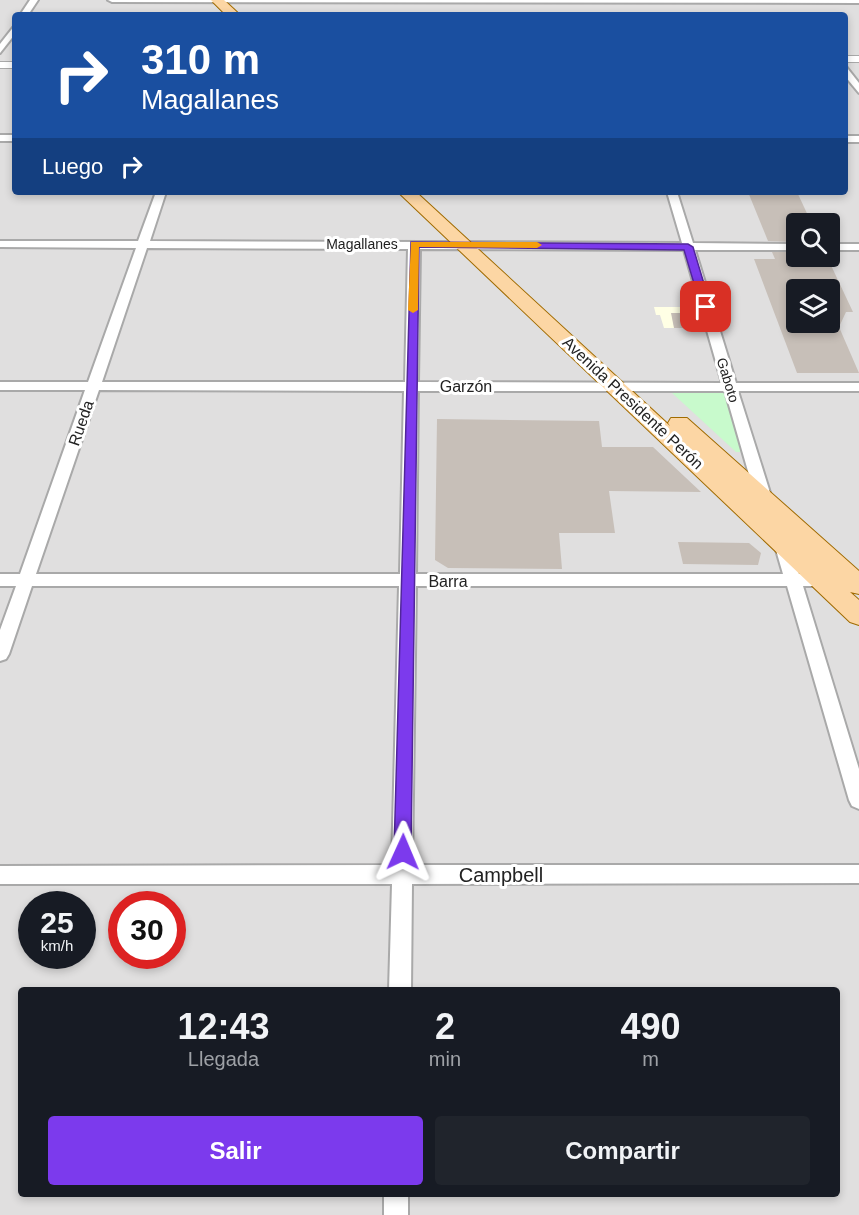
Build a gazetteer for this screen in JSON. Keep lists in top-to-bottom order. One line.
{"streets":{"main road":["Avenida Presidente Perón"],"street":["Magallanes","Gaboto","Garzón","Rueda","Barra","Campbell"]},"crossings":[["Magallanes","Gaboto"],["Magallanes","Avenida Presidente Perón"],["Magallanes","Rueda"],["Gaboto","Garzón"],["Gaboto","Avenida Presidente Perón"],["Garzón","Avenida Presidente Perón"],["Garzón","Rueda"],["Avenida Presidente Perón","Barra"],["Rueda","Barra"]],"page":{"turn":["310 m","Magallanes"],"then":"Luego","speed":"25 km/h","limit":"30","eta":["12:43","Llegada","2","min","490","m"],"buttons":["Salir","Compartir"]}}
